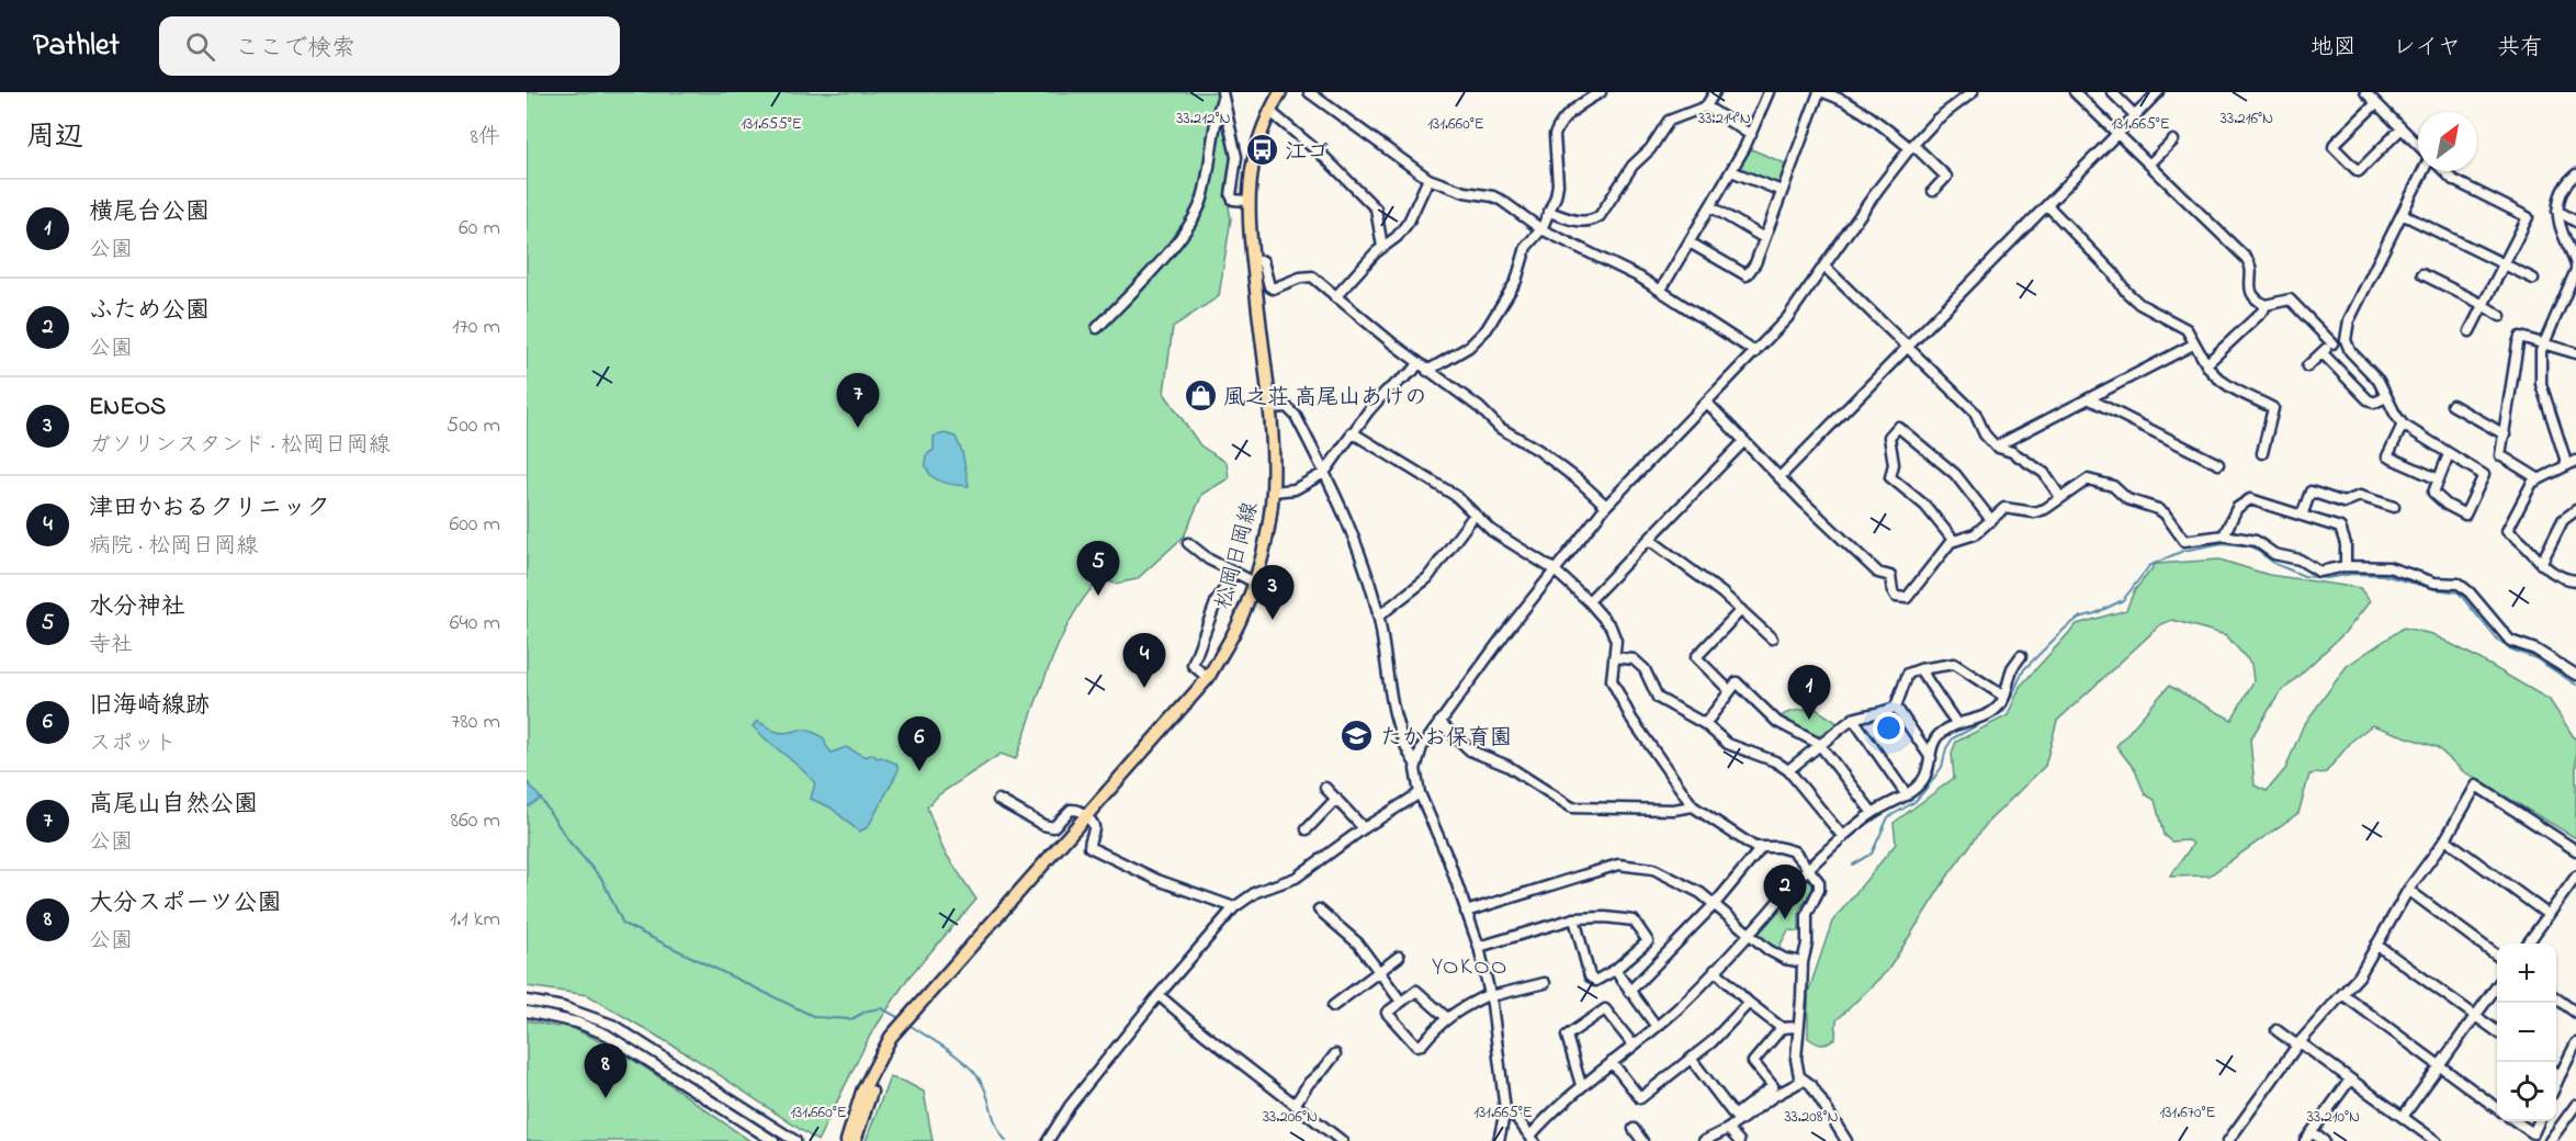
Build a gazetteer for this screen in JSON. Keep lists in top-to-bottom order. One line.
{"streets":{"main road":["松岡日岡線"]},"districts":["YOKOO"],"places":{"bus stop":["江ゴ"],"shop":["風之荘 高尾山あけの"],"school or university":["たかお保育園"]},"north":"top right","page":{"header":"Pathlet","search":"ここで検索","nav":["地図","レイヤ","共有"],"heading":["周辺","8件"],"list":[{"mark":"1","name":"横尾台公園","note":"公園","value":"60 m"},{"mark":"2","name":"ふため公園","note":"公園","value":"170 m"},{"mark":"3","name":"ENEOS","note":"ガソリンスタンド · 松岡日岡線","value":"500 m"},{"mark":"4","name":"津田かおるクリニック","note":"病院 · 松岡日岡線","value":"600 m"},{"mark":"5","name":"水分神社","note":"寺社","value":"640 m"},{"mark":"6","name":"旧海崎線跡","note":"スポット","value":"780 m"},{"mark":"7","name":"高尾山自然公園","note":"公園","value":"860 m"},{"mark":"8","name":"大分スポーツ公園","note":"公園","value":"1.1 km"}],"pins":["7","5","3","4","1","6","2","8"],"map_buttons":["+","−"]},"coordinates":["33.212°N","33.214°N","33.216°N","131.655°E","131.660°E","131.665°E","131.670°E","33.206°N","33.208°N","33.210°N"]}
